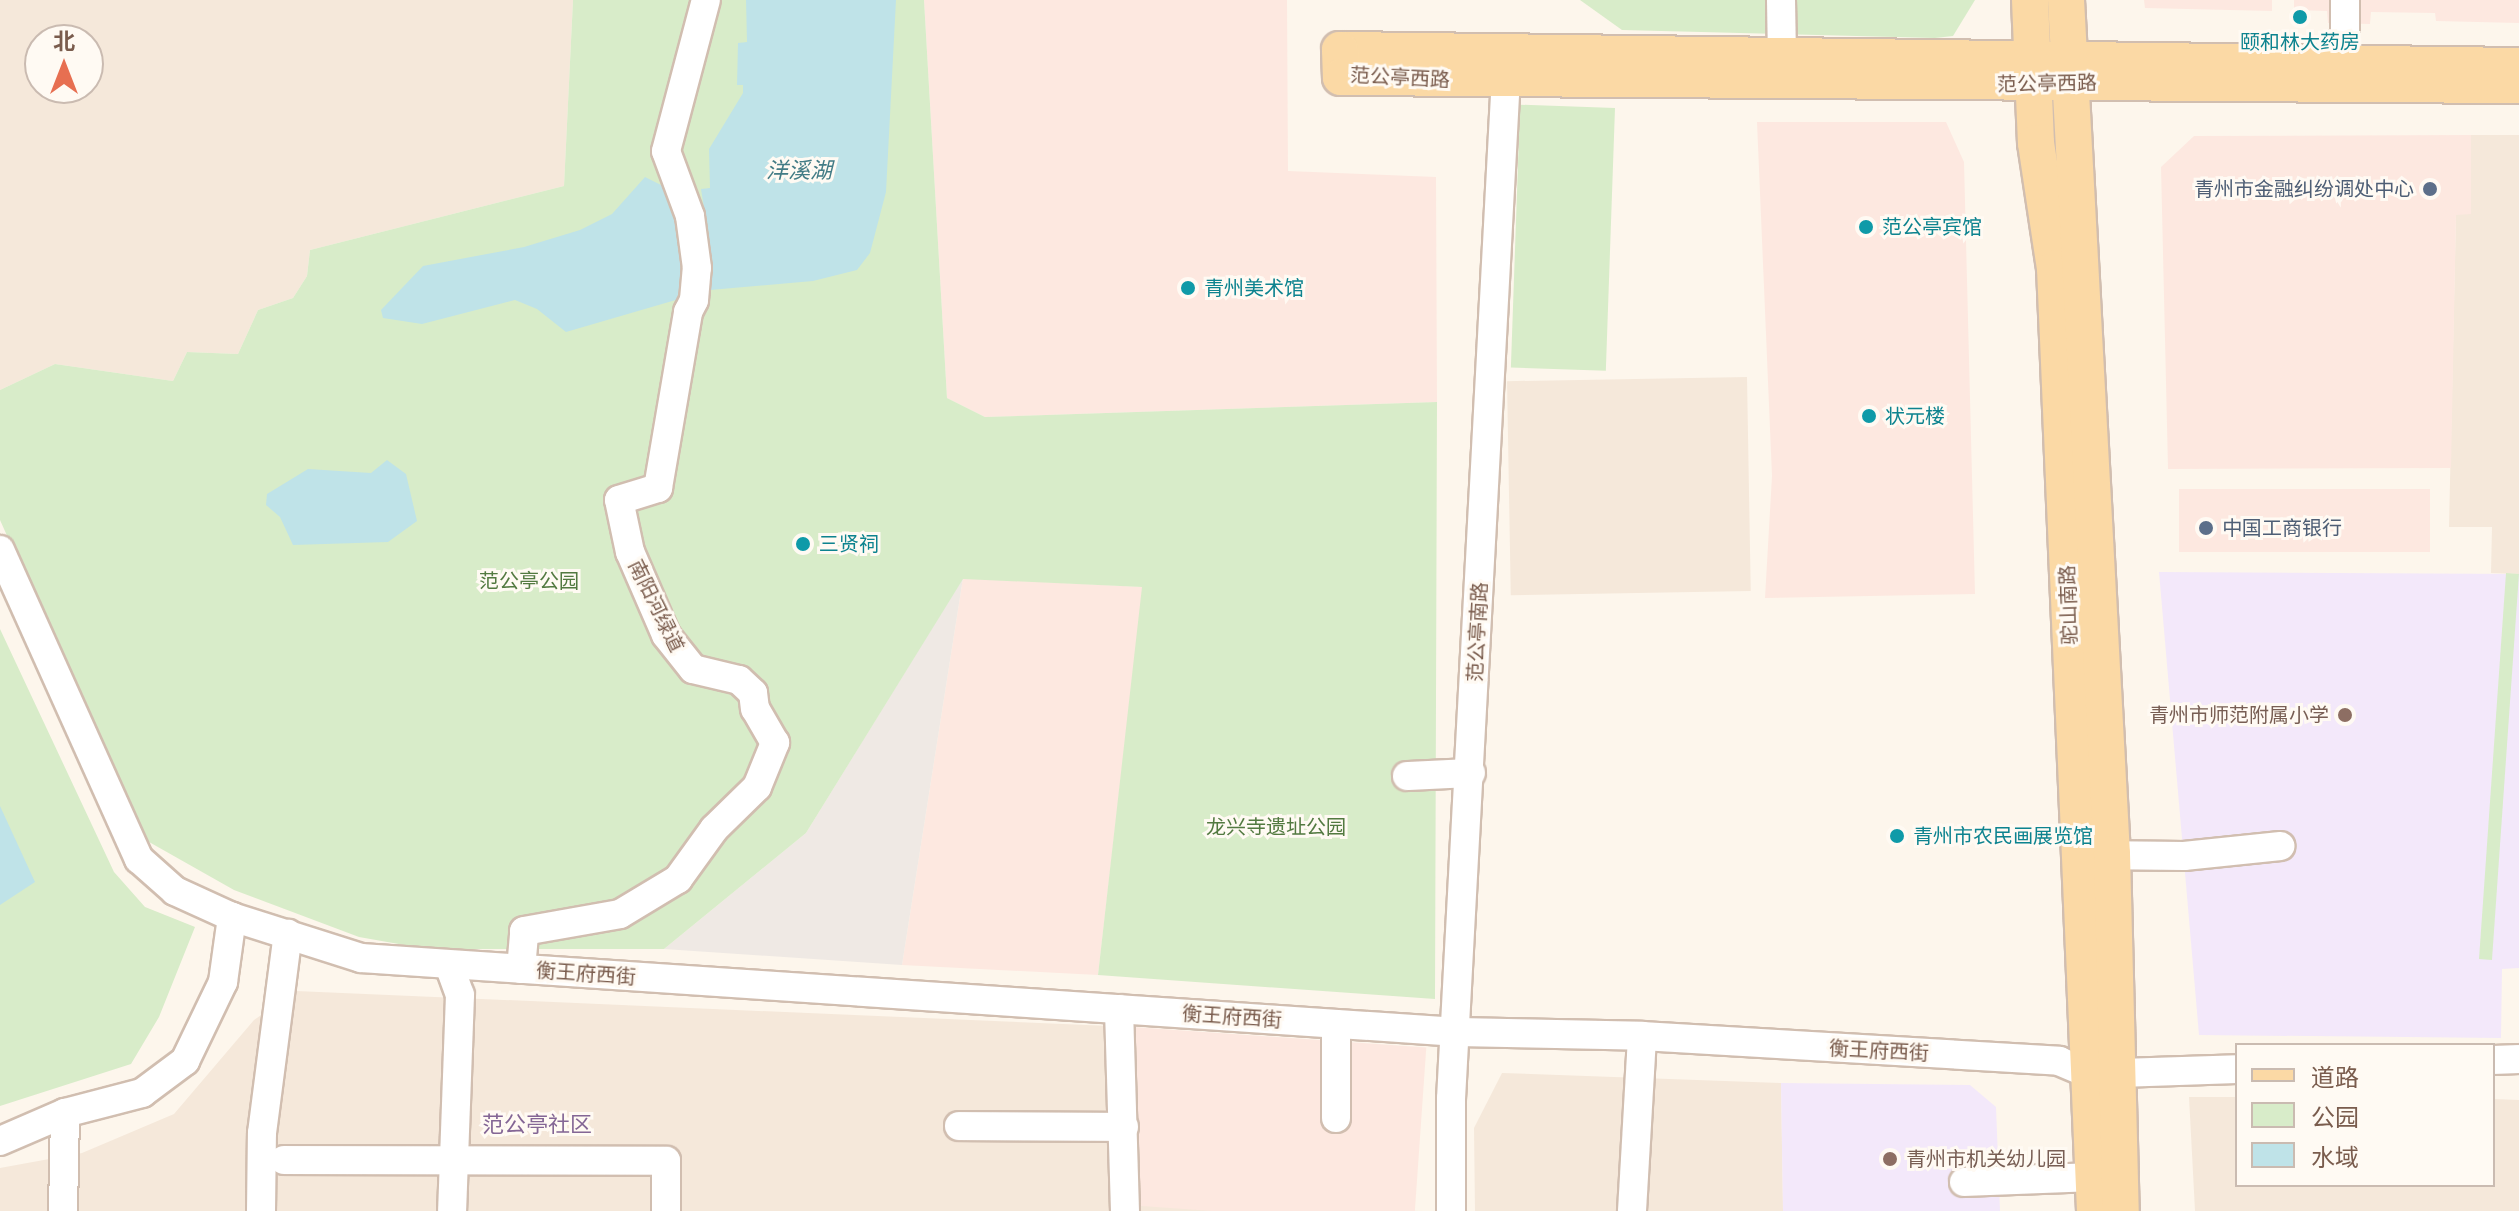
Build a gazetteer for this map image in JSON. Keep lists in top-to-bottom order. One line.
{"streets":{"main road":["范公亭西路","驼山南路"],"street":["南阳河绿道","范公亭南路","衡王府西街"]},"crossings":[["范公亭西路","驼山南路"],["范公亭西路","范公亭南路"],["驼山南路","衡王府西街"],["南阳河绿道","衡王府西街"],["范公亭南路","衡王府西街"]],"districts":["范公亭社区"],"water":["洋溪湖"],"parks":["范公亭公园","龙兴寺遗址公园"],"places":["颐和林大药房","青州市金融纠纷调处中心","范公亭宾馆","青州美术馆","状元楼","中国工商银行","三贤祠","青州市师范附属小学","青州市农民画展览馆","青州市机关幼儿园"],"legend":["道路","公园","水域"],"north":"top"}
